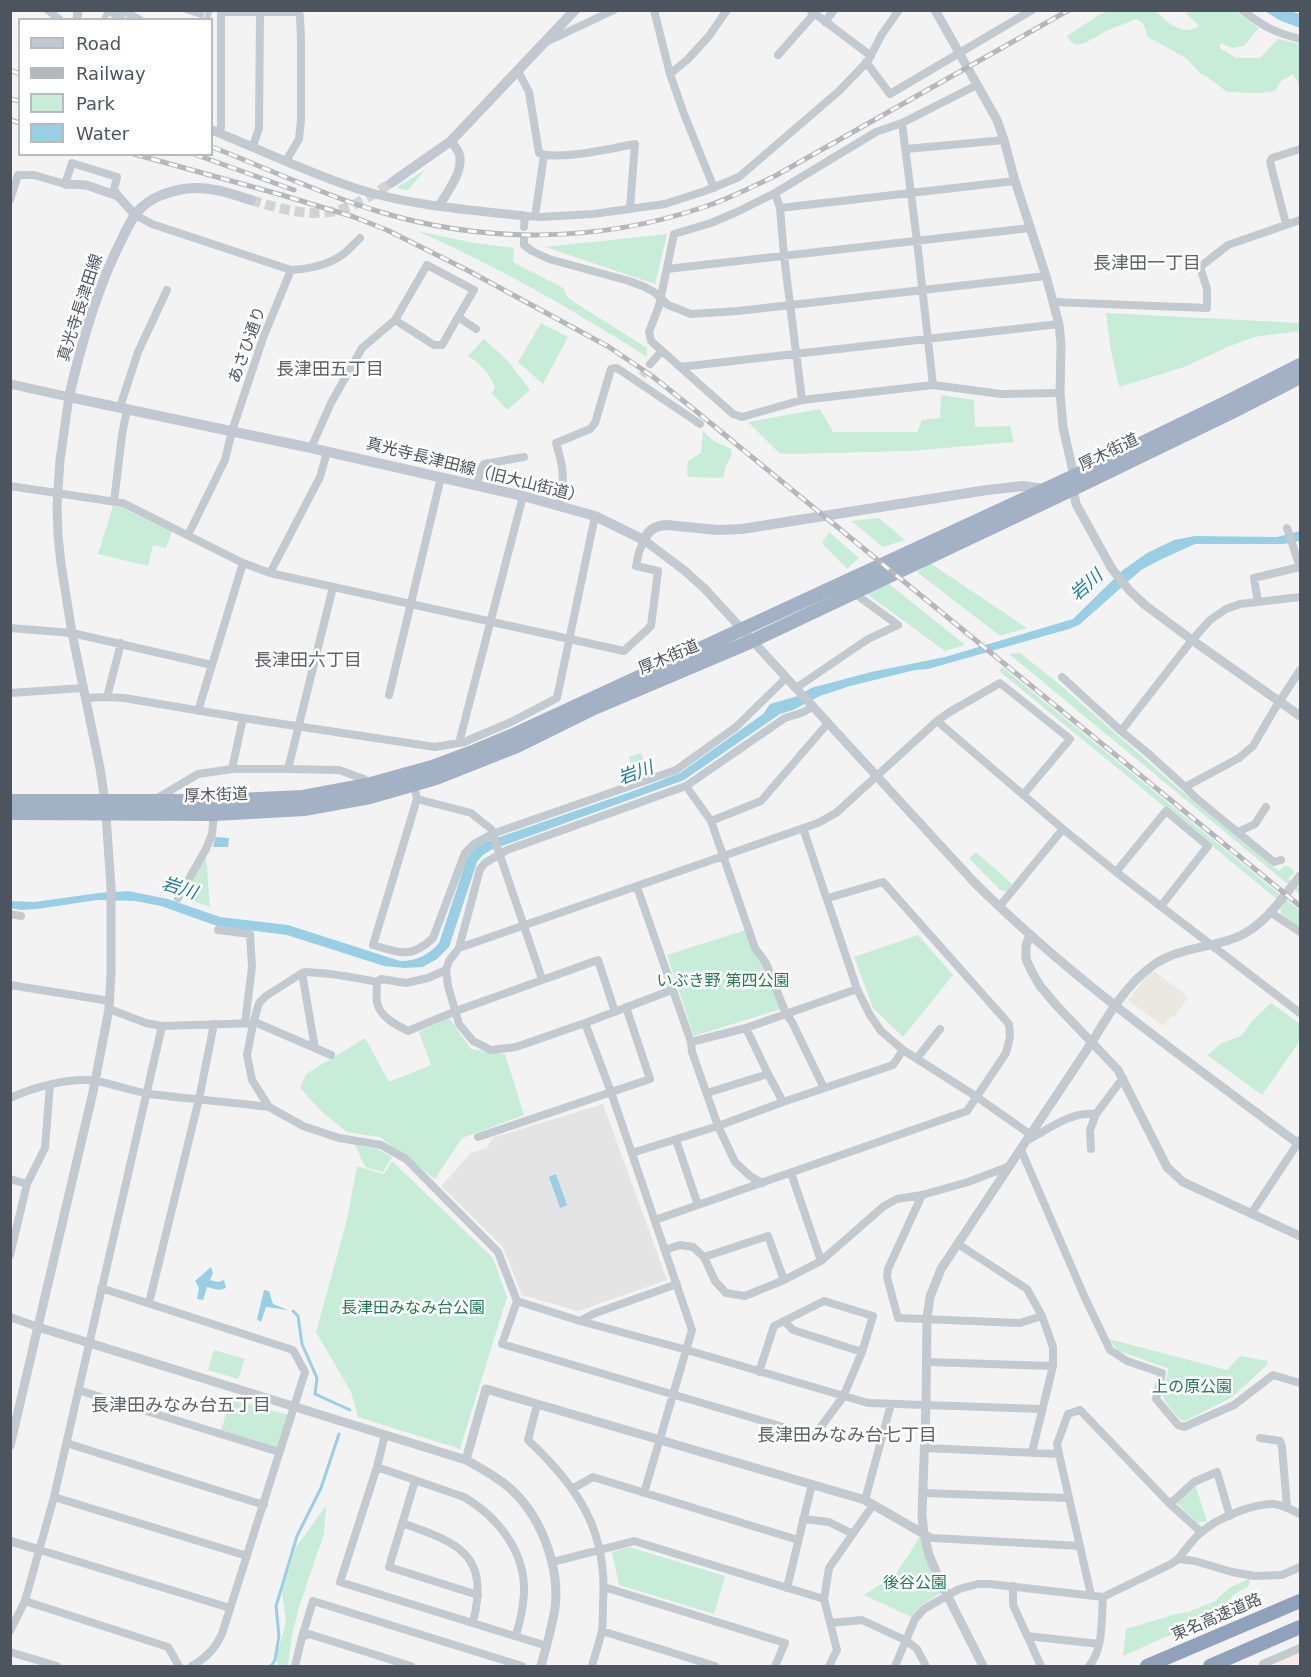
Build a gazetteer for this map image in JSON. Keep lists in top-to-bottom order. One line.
{"streets":{"highway":["厚木街道","東名高速道路"],"main road":["真光寺長津田線","真光寺長津田線（旧大山街道）"],"street":["あさひ通り"]},"crossings":[["真光寺長津田線","真光寺長津田線（旧大山街道）"],["あさひ通り","真光寺長津田線（旧大山街道）"]],"districts":["長津田一丁目","長津田五丁目","長津田六丁目","長津田みなみ台五丁目","長津田みなみ台七丁目"],"water":["岩川"],"parks":["いぶき野 第四公園","長津田みなみ台公園","上の原公園","後谷公園"],"legend":["Road","Railway","Park","Water"]}
